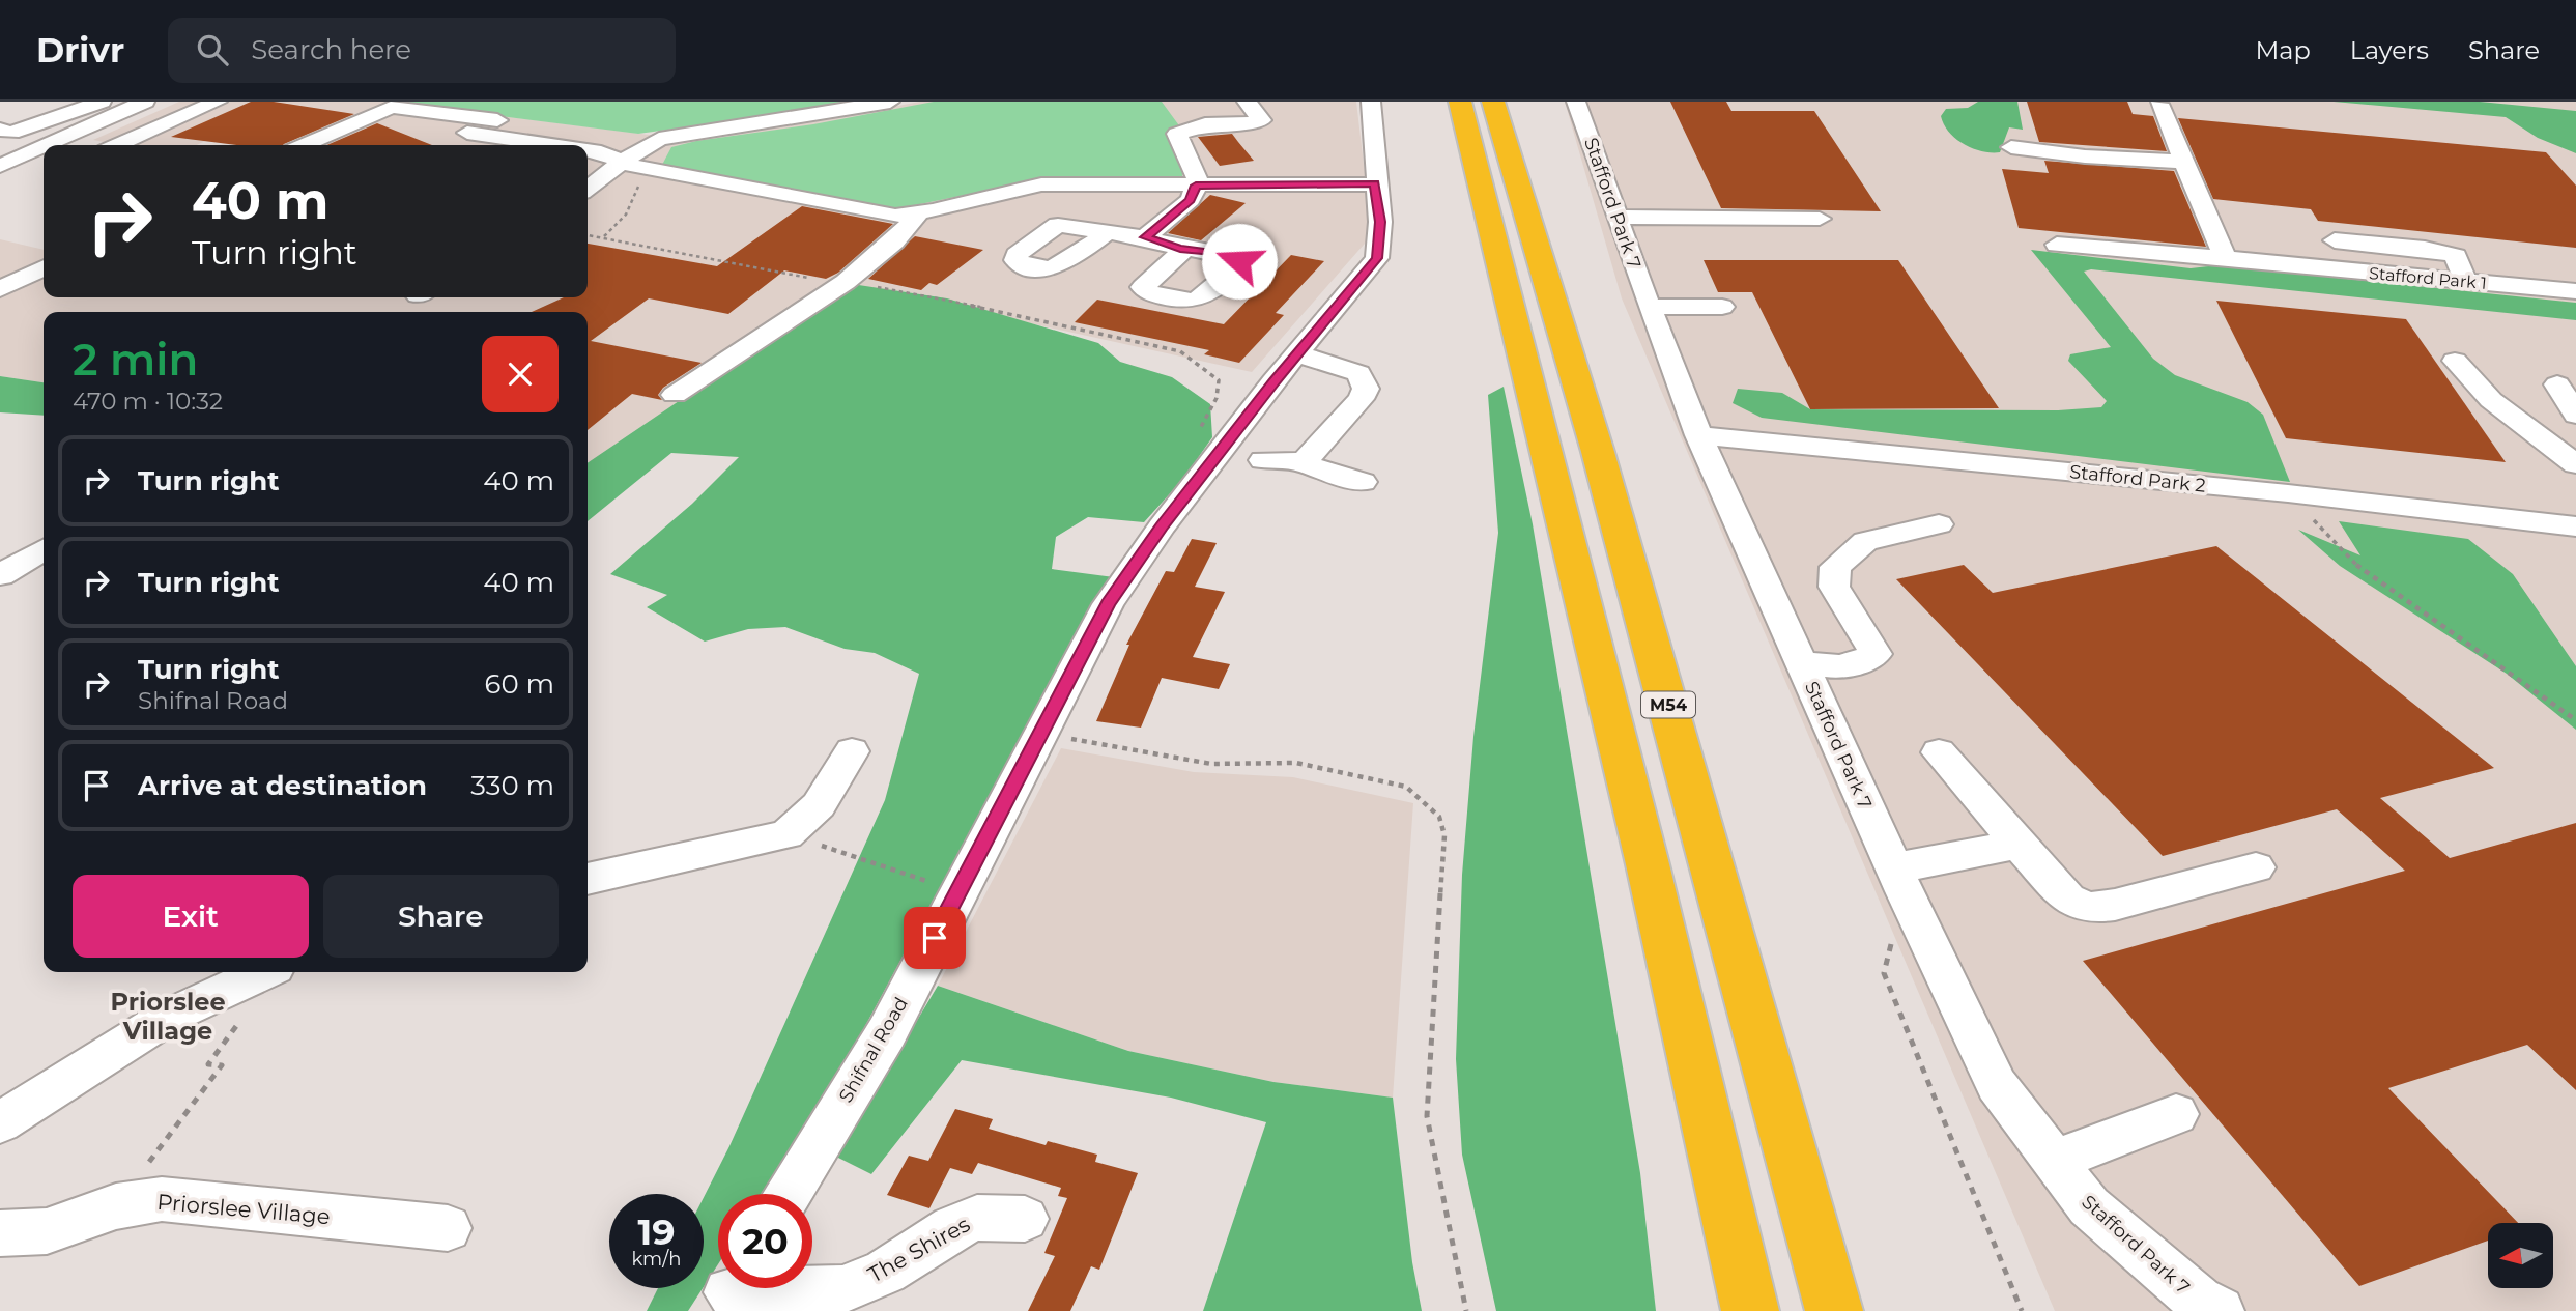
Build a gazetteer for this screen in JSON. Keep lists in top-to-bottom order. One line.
{"streets":{"highway":["M54"],"street":["Stafford Park 7","Stafford Park 1","Stafford Park 2","Shifnal Road","Priorslee Village","The Shires"]},"crossings":[["Stafford Park 7","Stafford Park 2"]],"districts":["Priorslee Village"],"north":"left","page":{"header":"Drivr","search":"Search here","nav":["Map","Layers","Share"],"turn":["40 m","Turn right"],"heading":["2 min","470 m · 10:32"],"list":[{"name":"Turn right","value":"40 m"},{"name":"Turn right","value":"40 m"},{"name":"Turn right","note":"Shifnal Road","value":"60 m"},{"name":"Arrive at destination","value":"330 m"}],"buttons":["Exit","Share"],"speed":"19 km/h","limit":"20"}}
